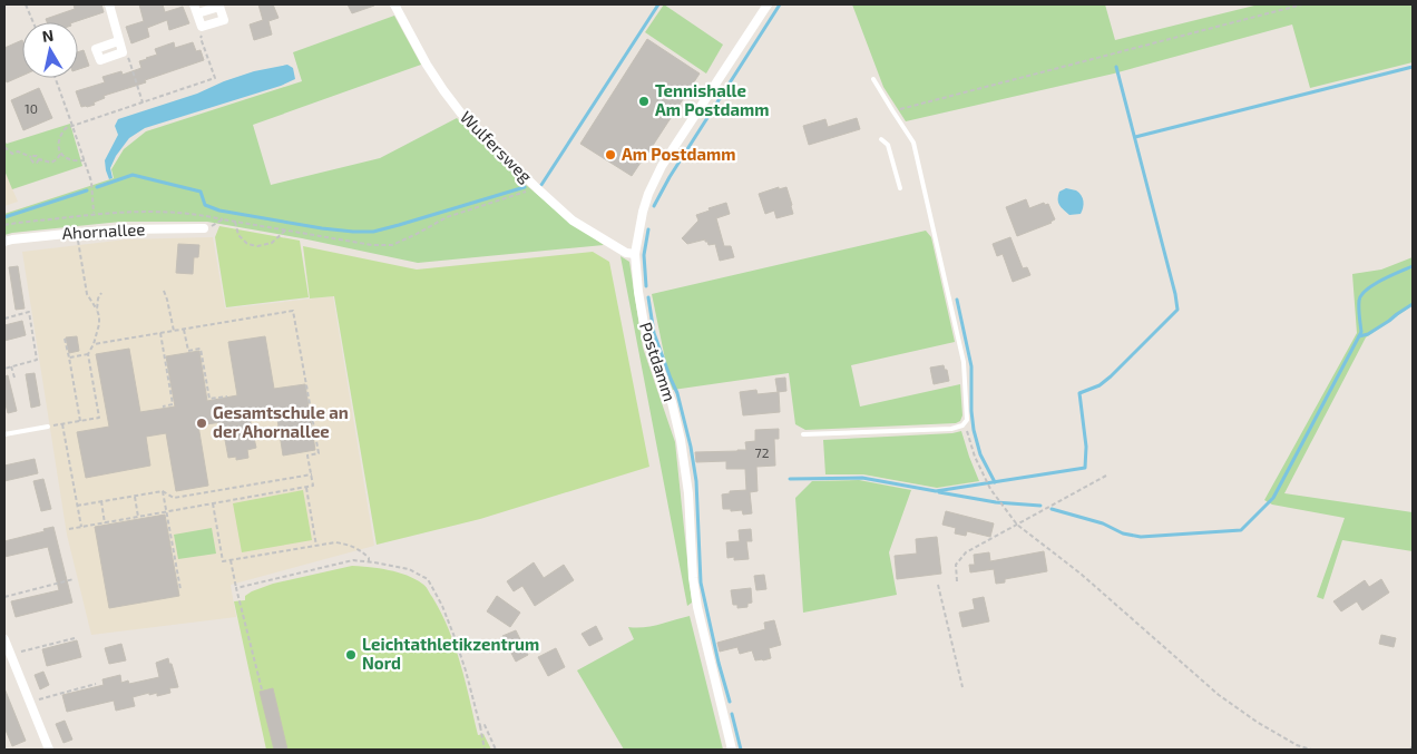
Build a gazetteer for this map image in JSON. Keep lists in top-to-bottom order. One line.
{"streets":{"street":["Wulfersweg","Ahornallee","Postdamm"]},"crossings":[["Wulfersweg","Postdamm"]],"places":["Tennishalle Am Postdamm","Am Postdamm","Gesamtschule an der Ahornallee","Leichtathletikzentrum Nord"],"house_numbers":["10","72"],"north":"top"}
